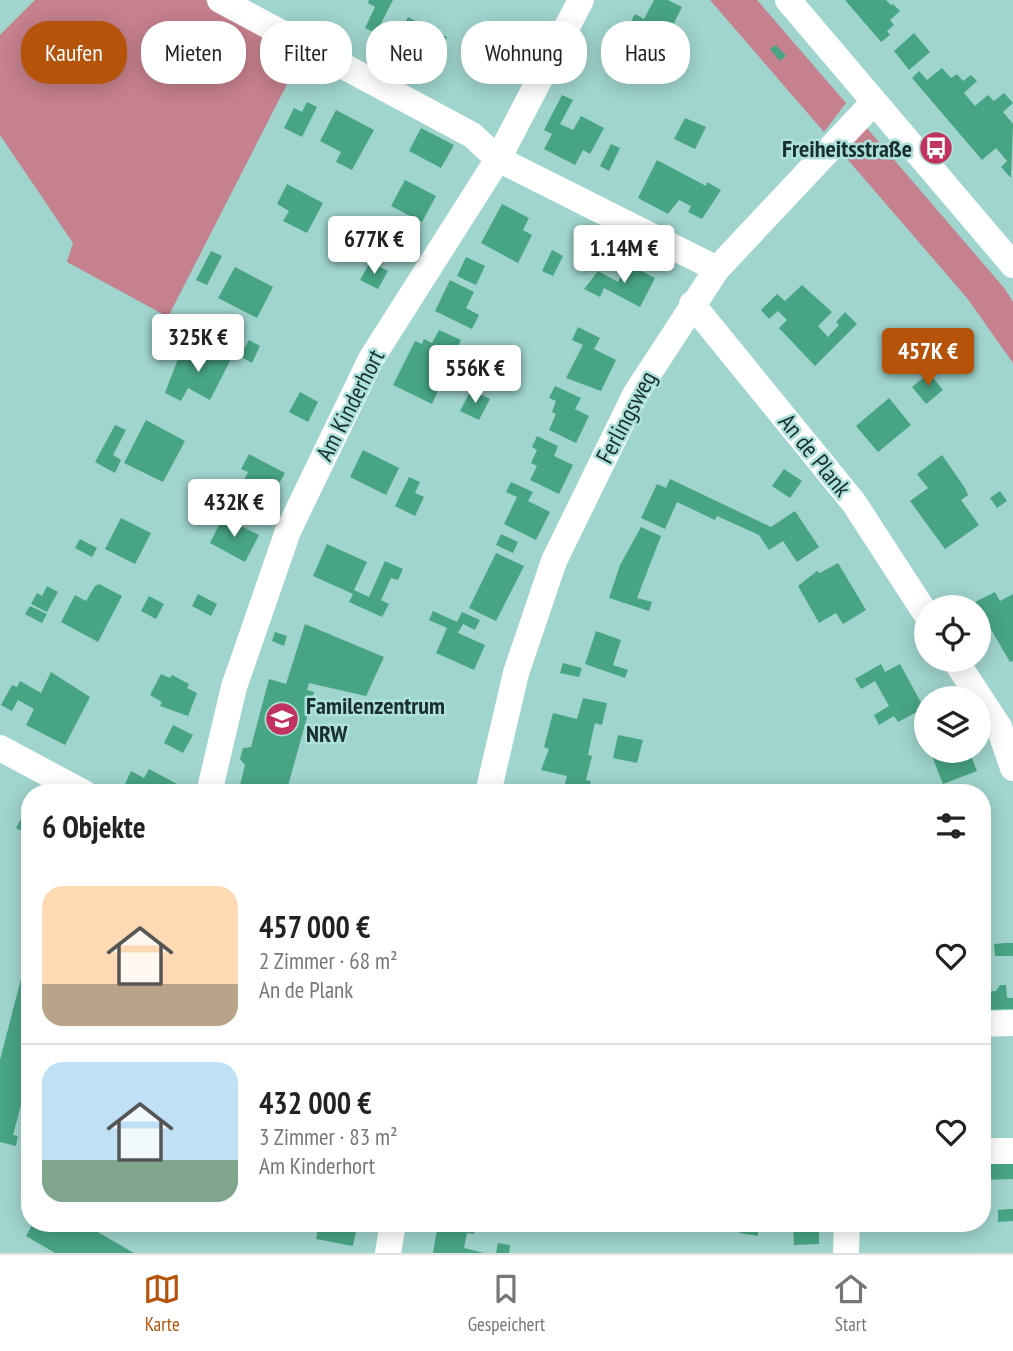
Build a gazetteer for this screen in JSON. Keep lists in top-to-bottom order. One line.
{"streets":{"street":["Am Kinderhort","Ferlingsweg","An de Plank"]},"crossings":[["Ferlingsweg","An de Plank"]],"places":{"bus stop":["Freiheitsstraße"],"school or university":["Familenzentrum NRW"]},"page":{"chip":["Kaufen","Mieten","Filter","Neu","Wohnung","Haus"],"price":["677K €","1.14M €","325K €","457K €","556K €","432K €"],"heading":"6 Objekte","list":[{"name":"457 000 €","note":"2 Zimmer · 68 m² · An de Plank"},{"name":"432 000 €","note":"3 Zimmer · 83 m² · Am Kinderhort"}],"tabs":["Karte","Gespeichert","Start"]}}
